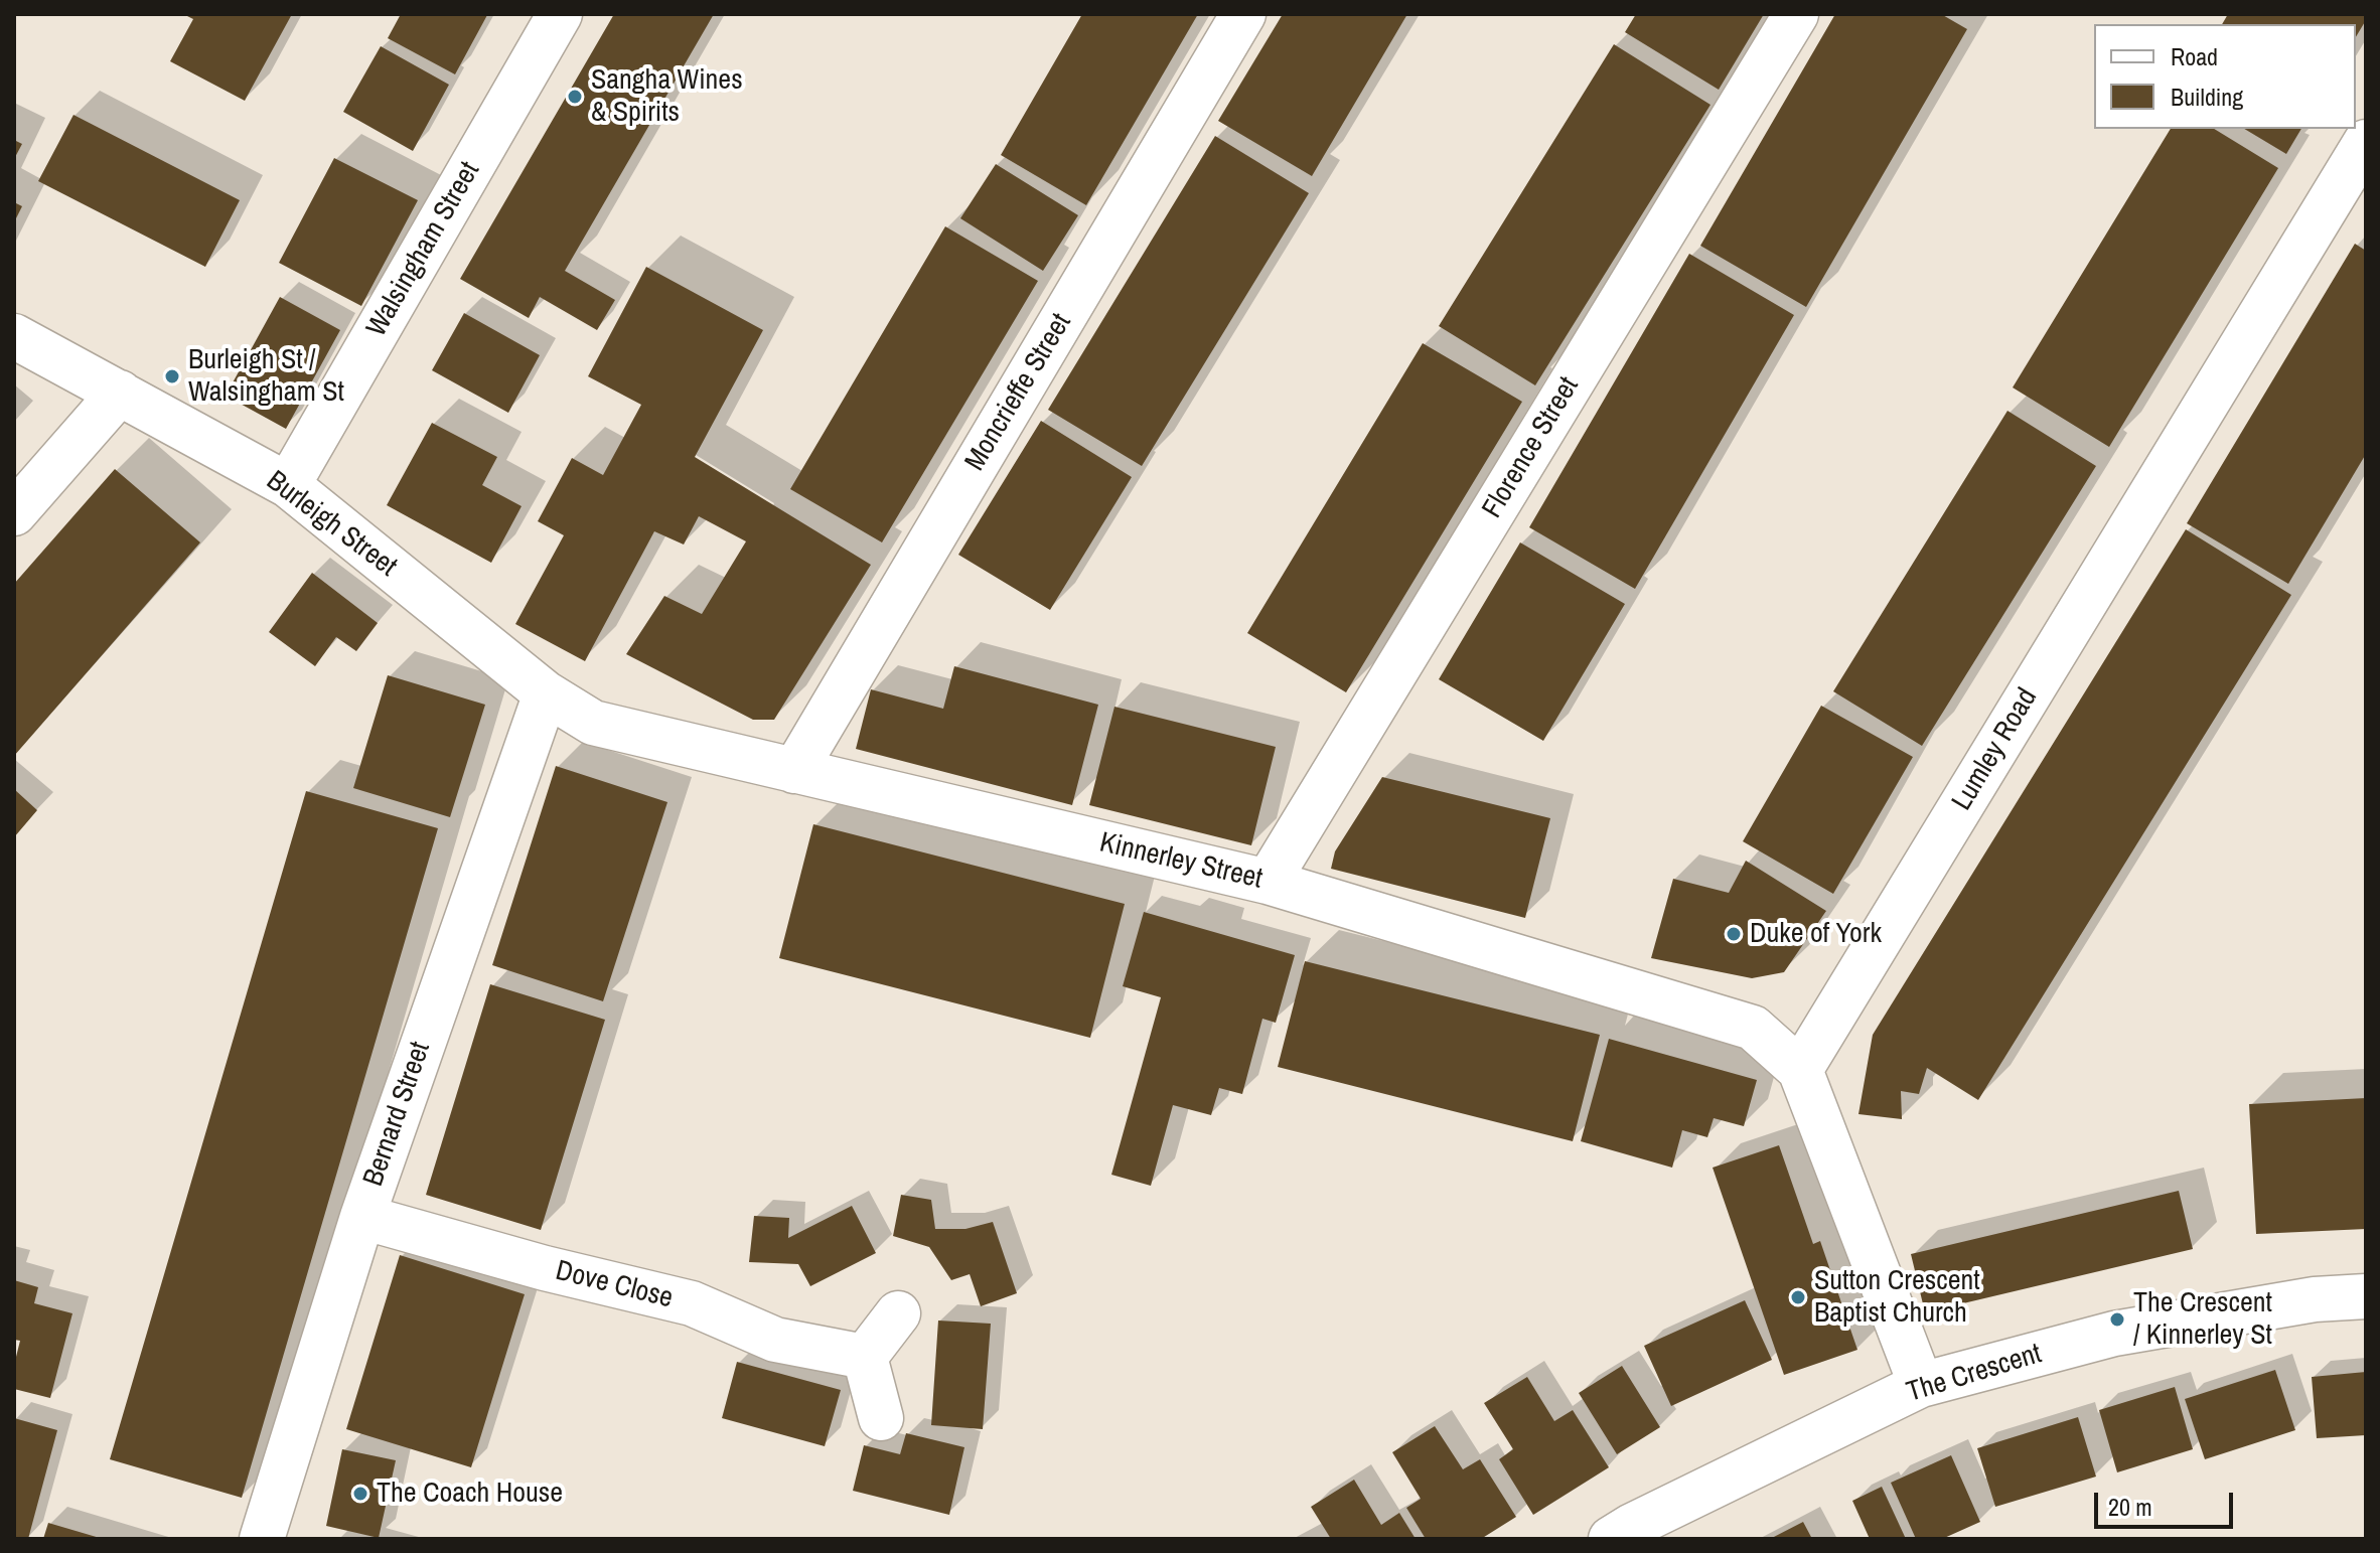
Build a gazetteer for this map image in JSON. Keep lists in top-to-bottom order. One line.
{"streets":{"street":["Walsingham Street","Moncrieffe Street","Florence Street","Burleigh Street","Lumley Road","Kinnerley Street","Bernard Street","Dove Close","The Crescent"]},"crossings":[["Walsingham Street","Burleigh Street"],["Moncrieffe Street","Kinnerley Street"],["Florence Street","Kinnerley Street"],["Burleigh Street","Kinnerley Street"],["Burleigh Street","Bernard Street"],["Lumley Road","Kinnerley Street"],["Kinnerley Street","Bernard Street"],["Bernard Street","Dove Close"]],"places":["Sangha Wines & Spirits","Burleigh St / Walsingham St","Duke of York","Sutton Crescent Baptist Church","The Crescent / Kinnerley St","The Coach House"],"legend":["Road","Building"],"scale_bar":"20 m"}
